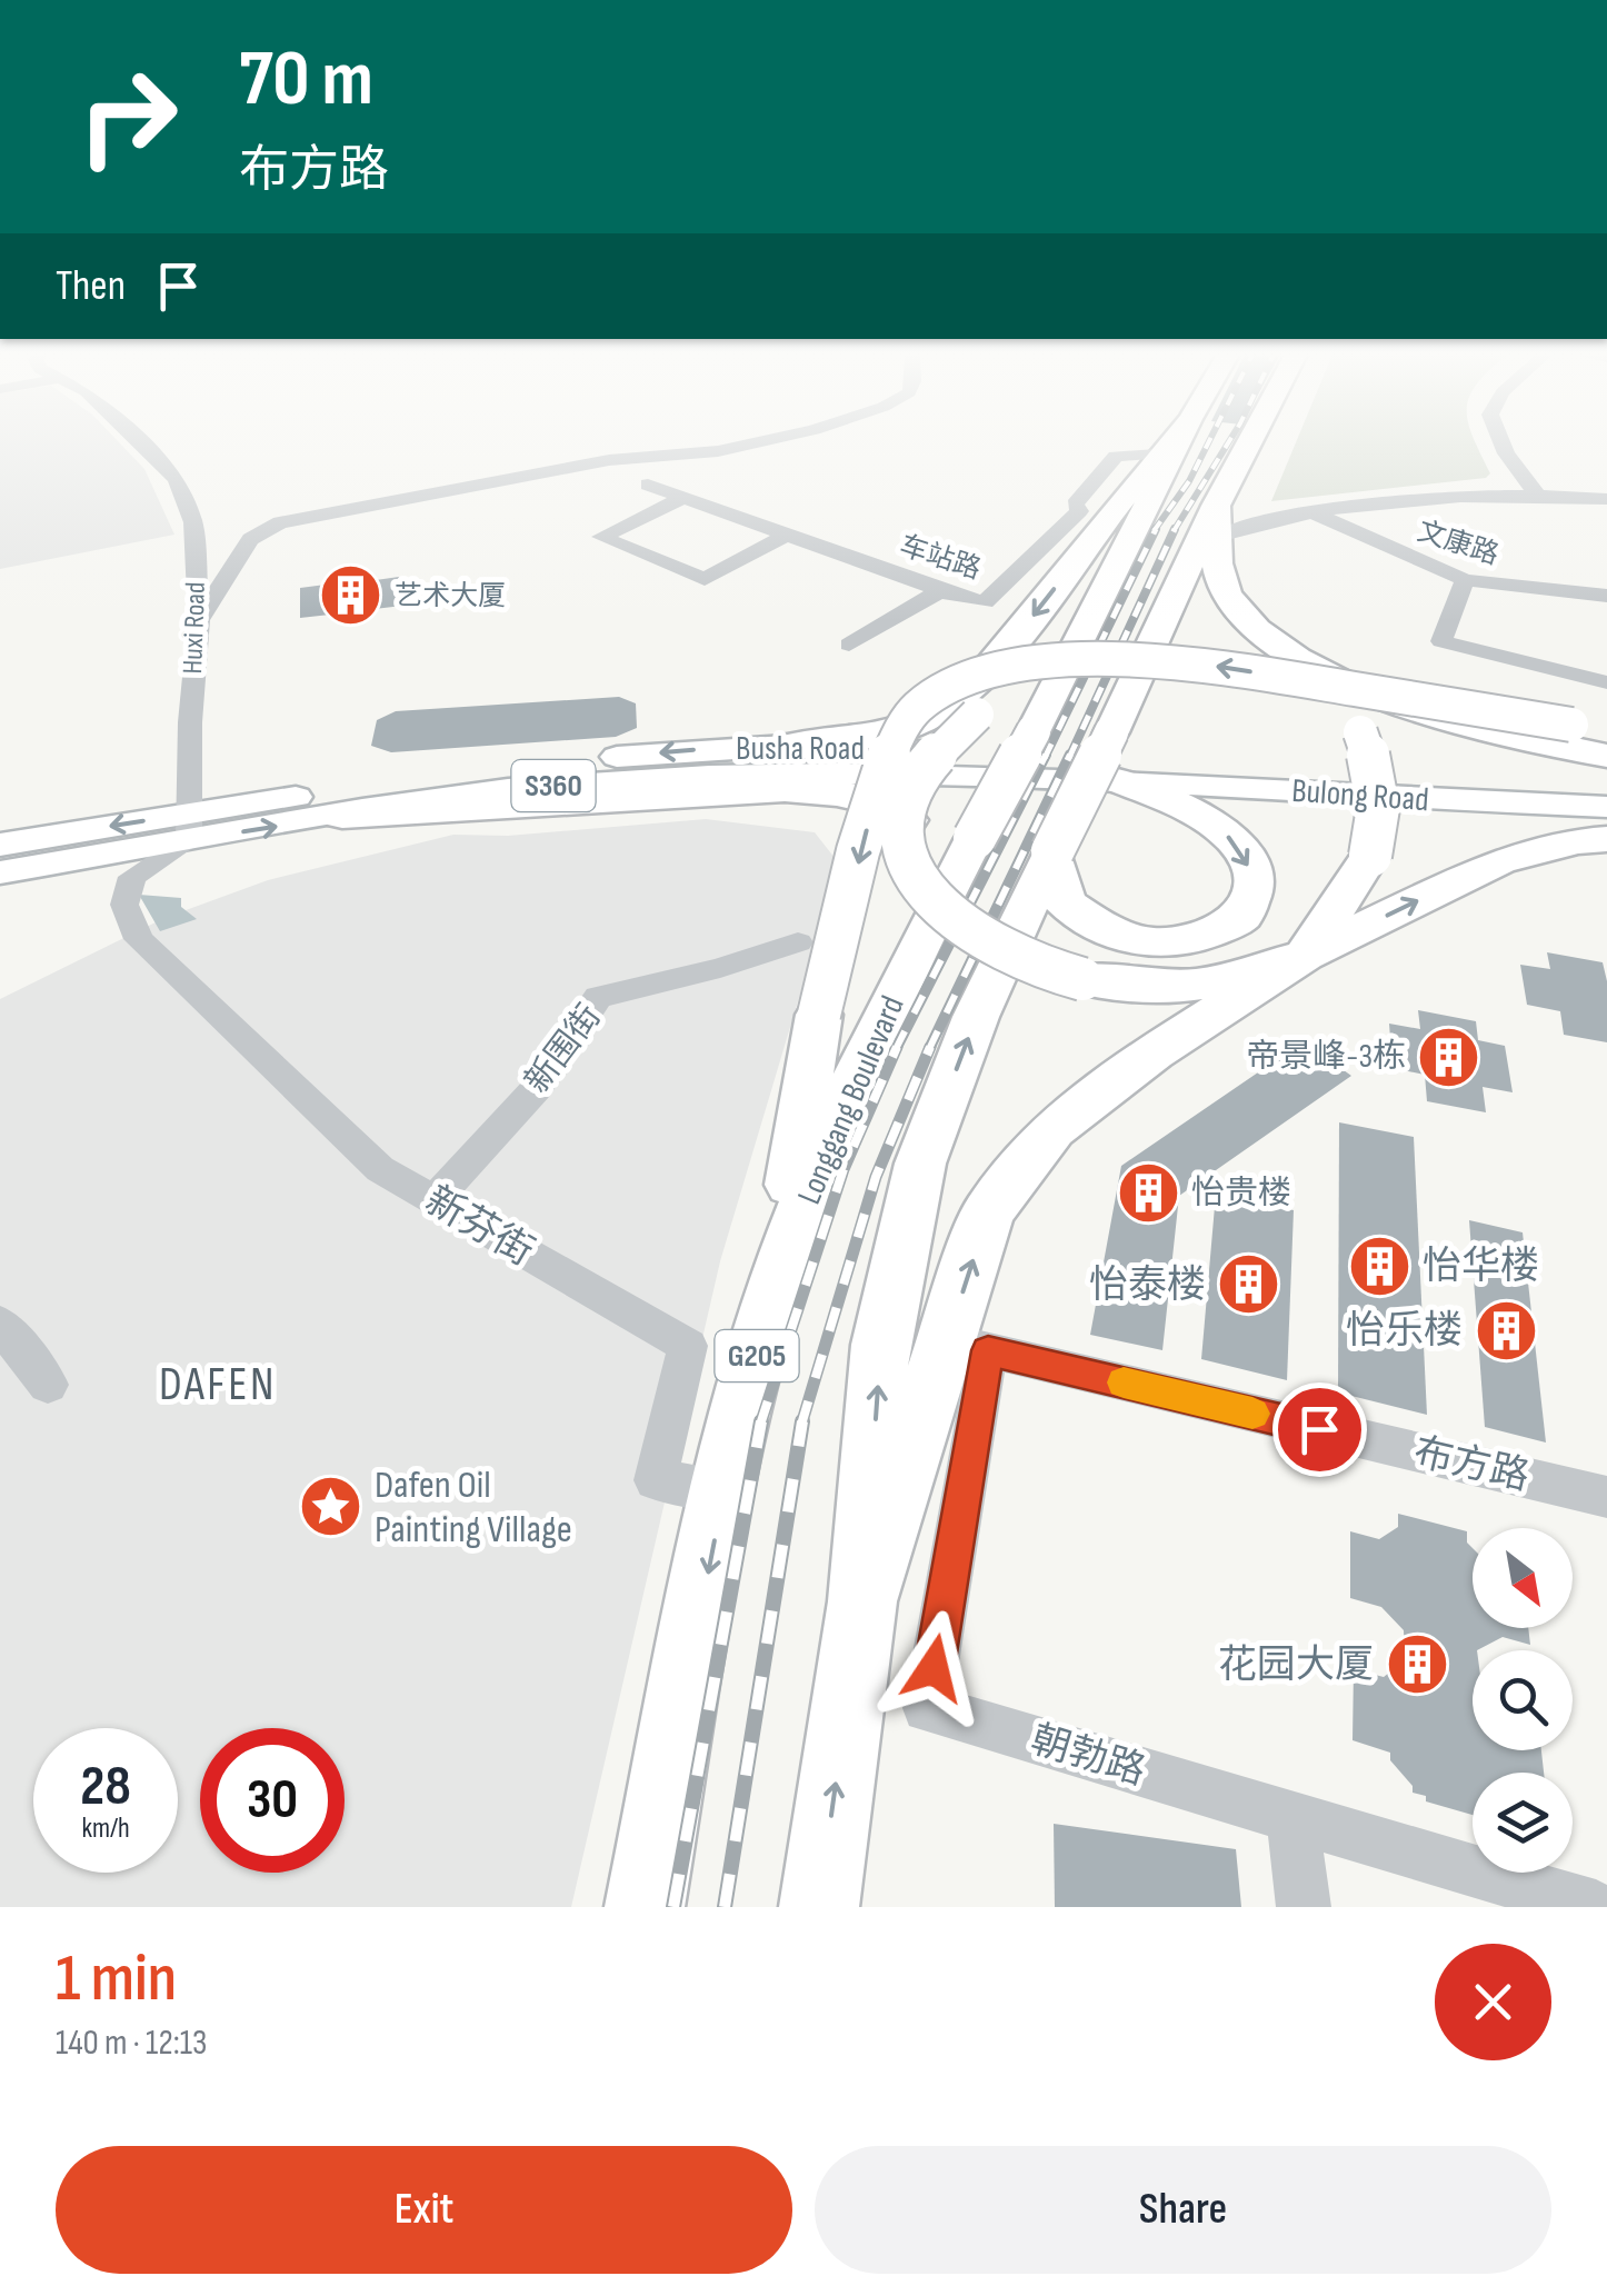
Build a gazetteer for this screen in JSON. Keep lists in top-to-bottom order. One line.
{"streets":{"highway":["Longgang Boulevard","G205"],"main road":["Busha Road","S360","Bulong Road"],"street":["文康路","车站路","Huxi Road","新围街","新芬街","布方路","朝勃路"]},"crossings":[["Huxi Road","Busha Road"],["Huxi Road","新芬街"],["Busha Road","Bulong Road"],["Busha Road","新芬街"],["新围街","新芬街"],["Longgang Boulevard","新芬街"],["布方路","朝勃路"]],"districts":["DAFEN"],"places":{"building":["艺术大厦","帝景峰-3栋","怡贵楼","怡华楼","怡泰楼","怡乐楼","花园大厦"],"place":["Dafen Oil Painting Village"]},"north":"bottom right","page":{"turn":["70 m","布方路"],"then":"Then","speed":"28 km/h","limit":"30","heading":["1 min","140 m · 12:13"],"buttons":["Exit","Share"]}}
